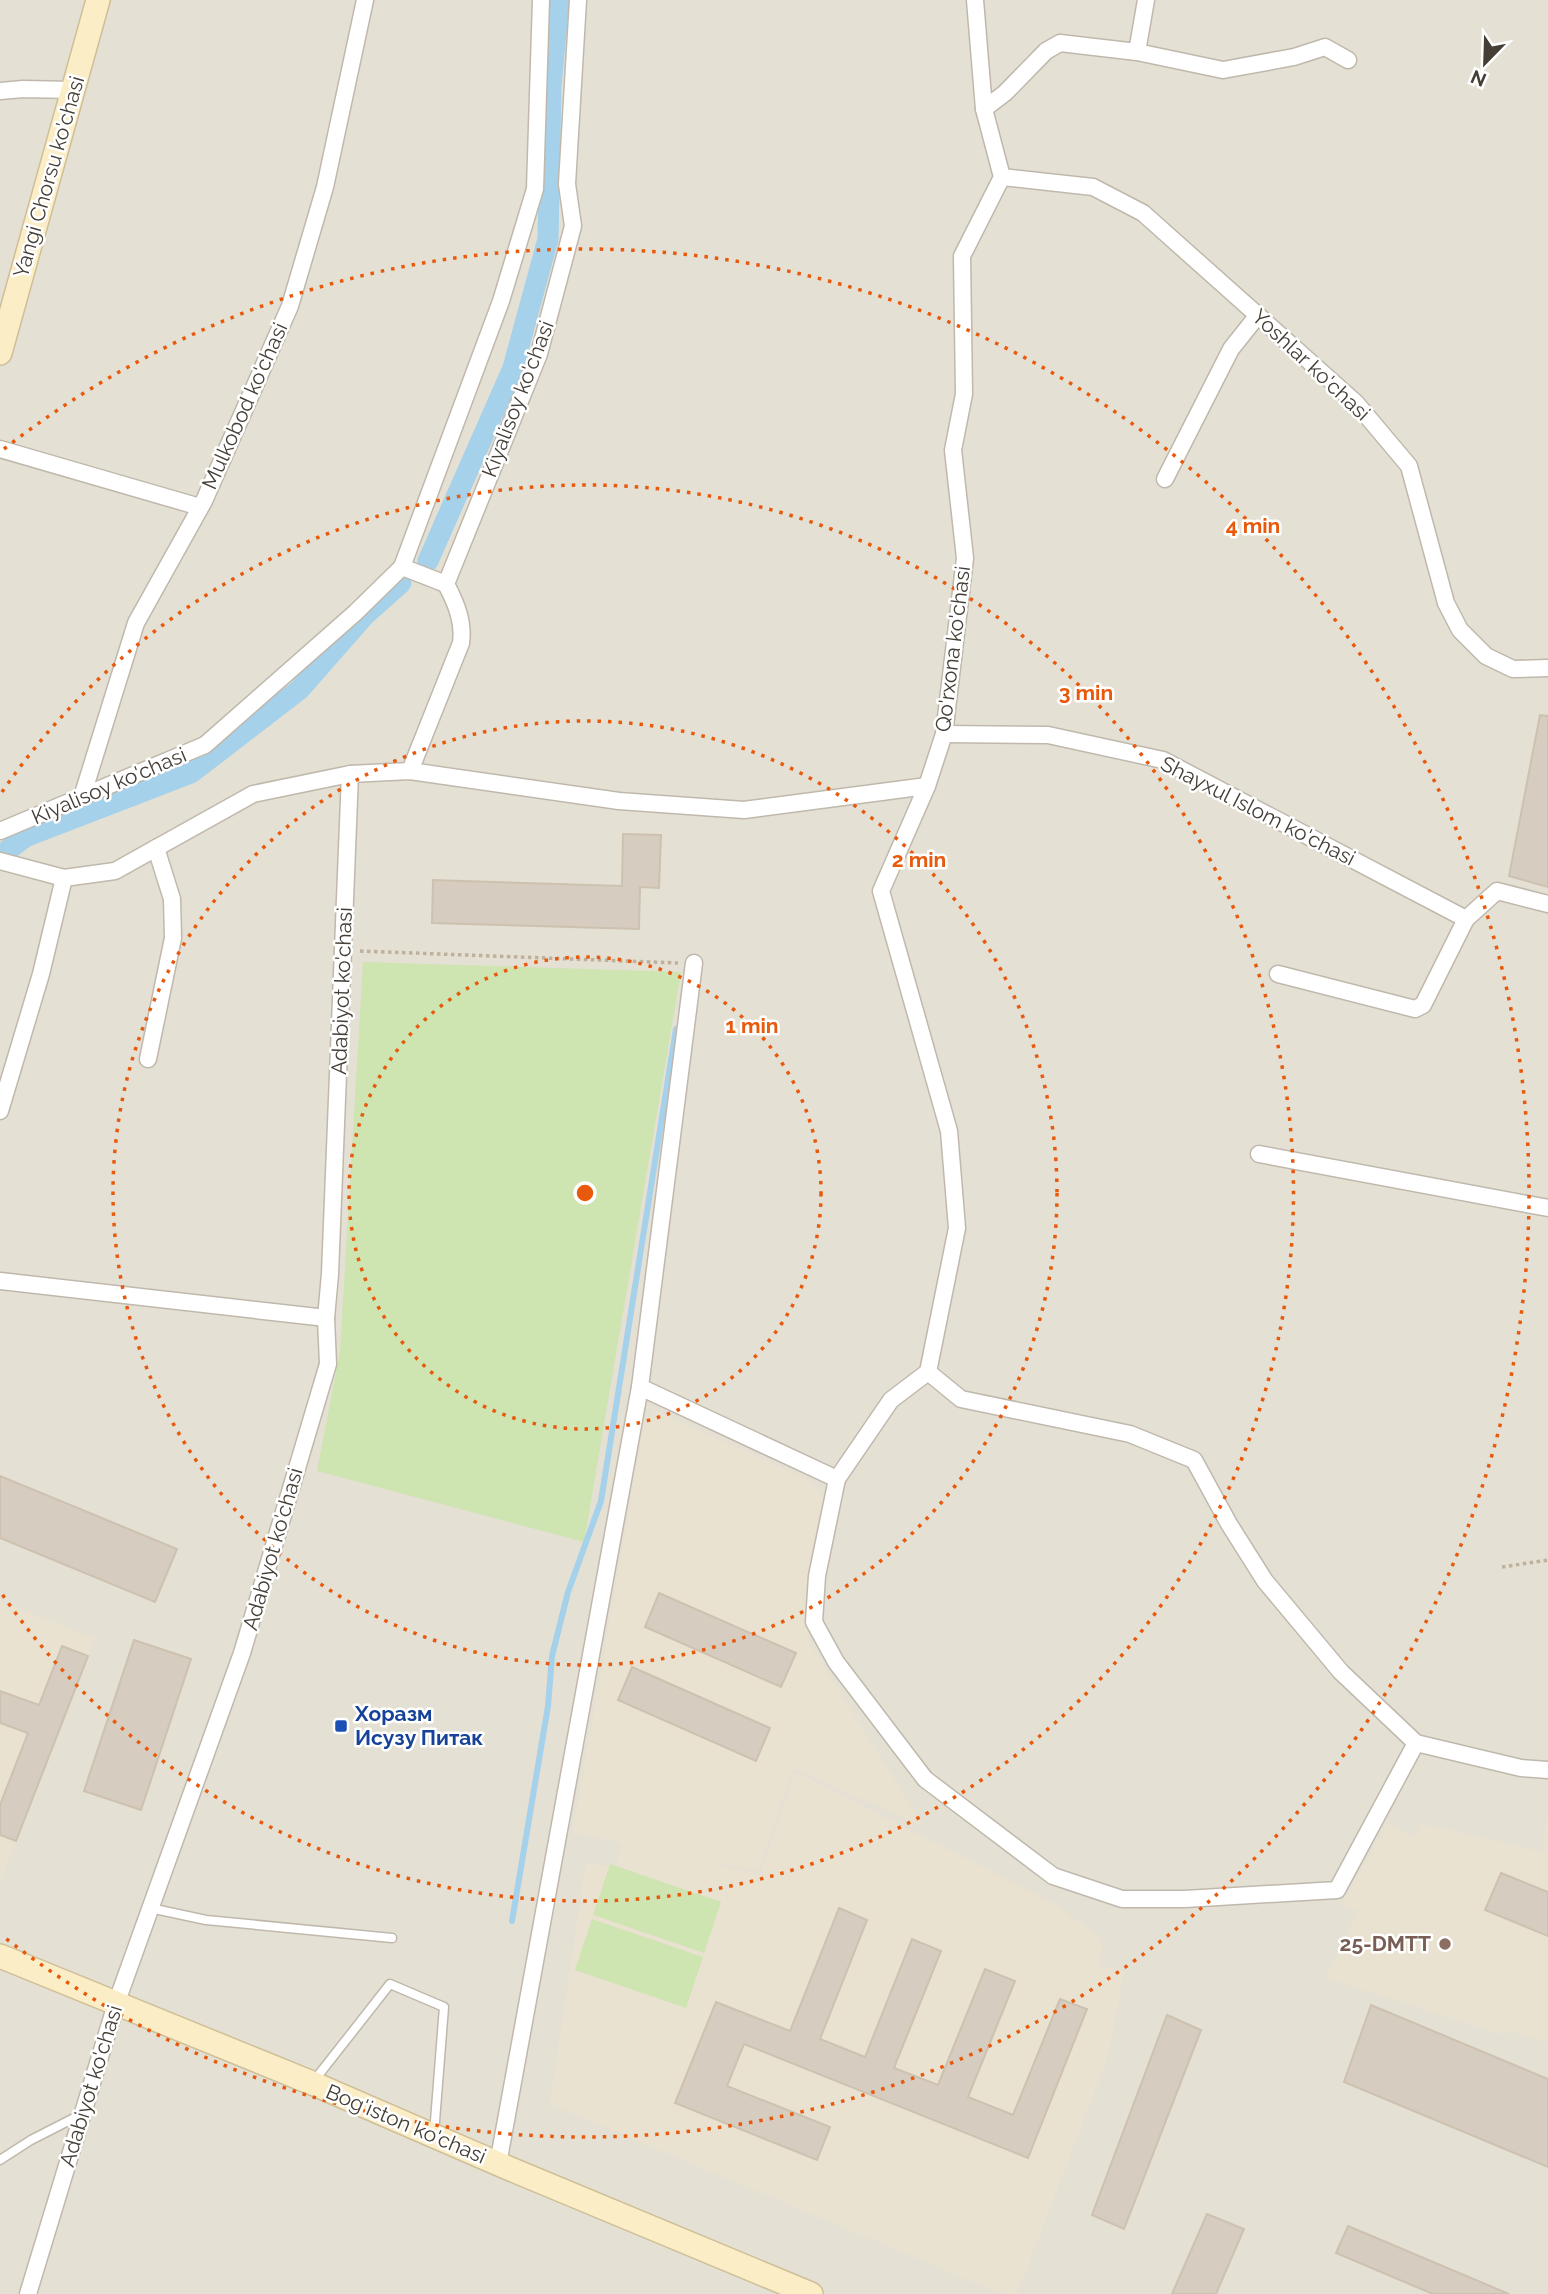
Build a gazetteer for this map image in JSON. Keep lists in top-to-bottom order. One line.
{"streets":{"main road":["Yangi Chorsu ko'chasi","Bog'iston ko'chasi"],"street":["Yoshlar ko'chasi","Kiyalisoy ko'chasi","Mulkobod ko'chasi","Qo'rxona ko'chasi","Shayxul Islom ko'chasi","Adabiyot ko'chasi"]},"crossings":[["Yoshlar ko'chasi","Qo'rxona ko'chasi"],["Kiyalisoy ko'chasi","Mulkobod ko'chasi"],["Qo'rxona ko'chasi","Shayxul Islom ko'chasi"],["Adabiyot ko'chasi","Bog'iston ko'chasi"]],"places":{"transit":["Хоразм Исузу Питак"],"other":["25-DMTT"]},"north":"bottom left","rings":["4 min","3 min","2 min","1 min"]}
